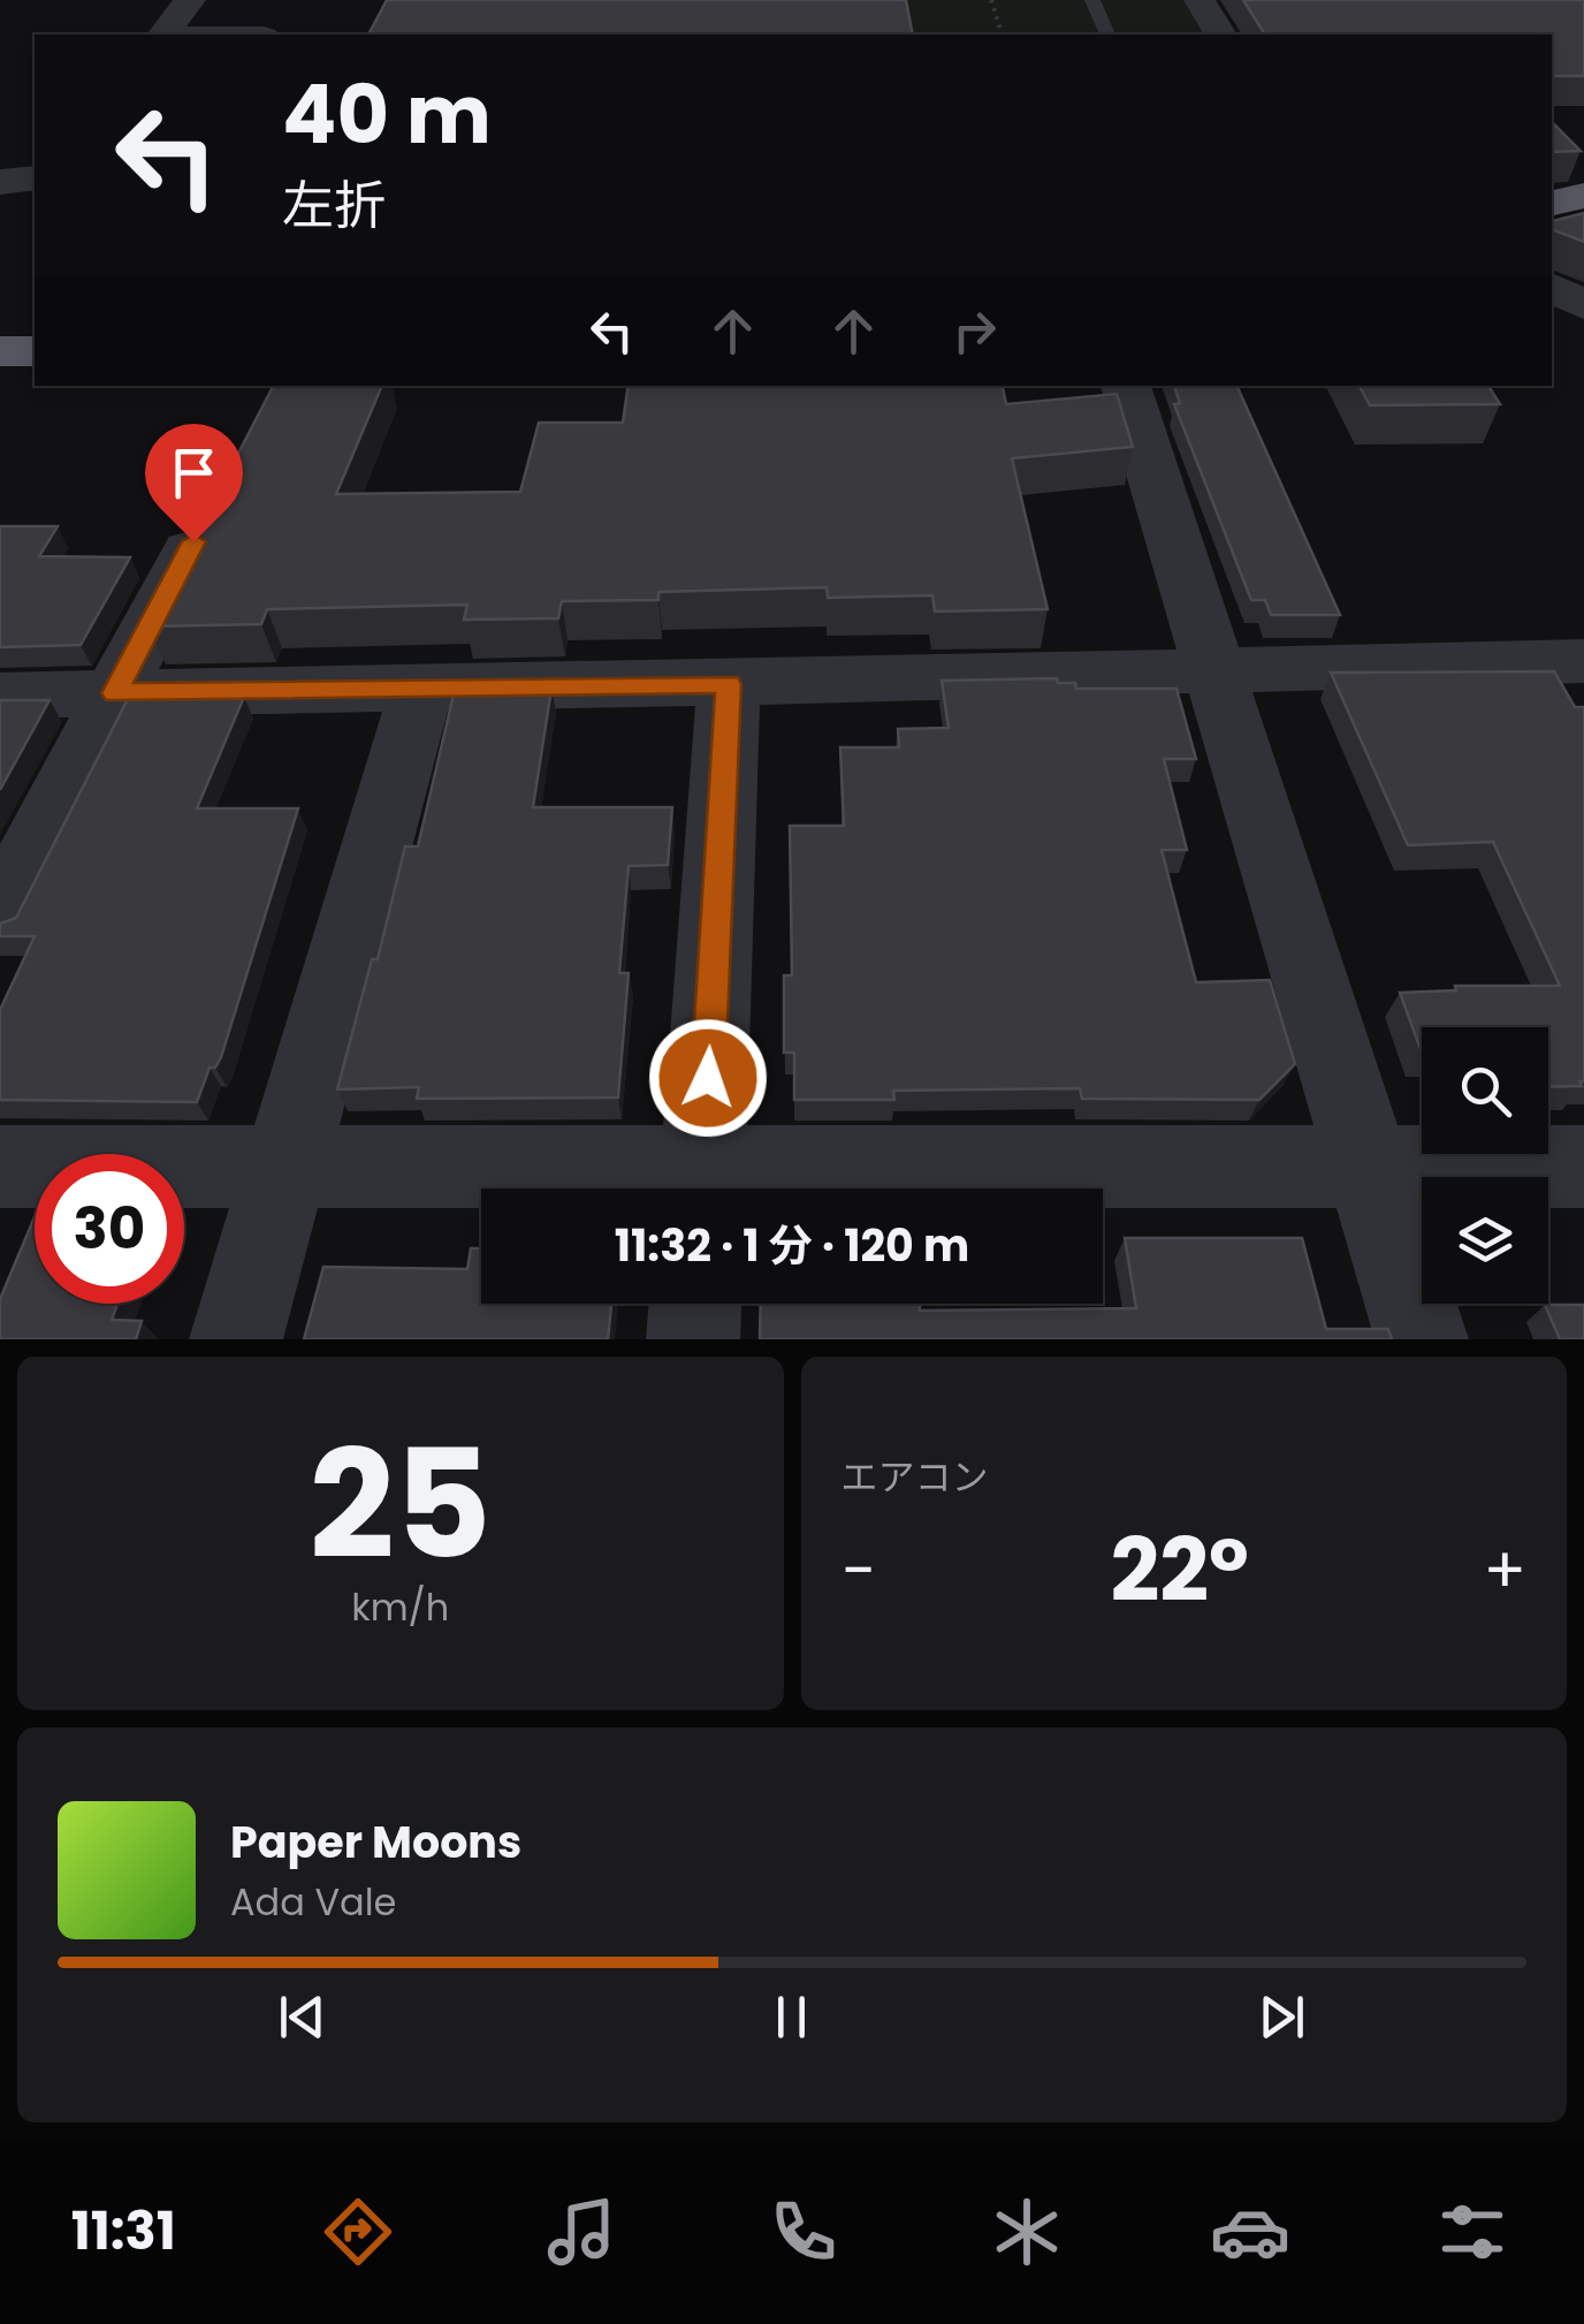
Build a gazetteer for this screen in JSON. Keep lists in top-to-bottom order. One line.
{"page":{"turn":["40 m","左折"],"limit":"30","trip":"11:32 · 1 分 · 120 m","tile":[["25","km/h"],"エアコン"],"heat":["−","22°","+"],"song":["Paper Moons","Ada Vale"],"tabs":"11:31"}}
